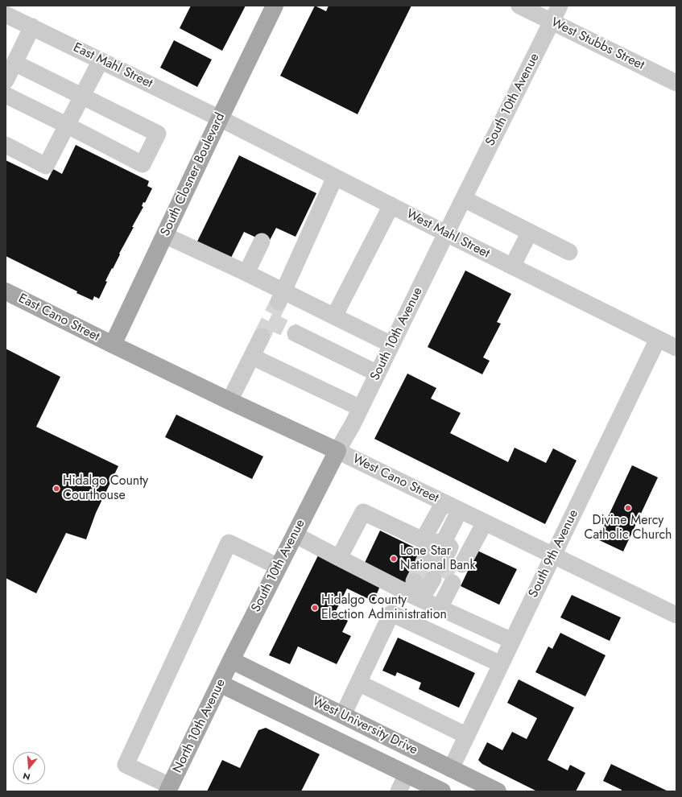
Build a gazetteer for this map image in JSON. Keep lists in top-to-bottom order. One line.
{"streets":{"main road":["South 10th Avenue","South Closner Boulevard","East Cano Street","West Cano Street","North 10th Avenue","West University Drive"],"street":["West Stubbs Street","East Mahl Street","West Mahl Street","South 9th Avenue"]},"crossings":[["West Stubbs Street","South 10th Avenue"],["East Mahl Street","South Closner Boulevard"],["East Mahl Street","West Mahl Street"],["South 10th Avenue","West Mahl Street"],["South 10th Avenue","West Cano Street"],["South 10th Avenue","North 10th Avenue"],["South 10th Avenue","West University Drive"],["South Closner Boulevard","West Mahl Street"],["South Closner Boulevard","East Cano Street"],["South Closner Boulevard","West Cano Street"],["West Mahl Street","South 9th Avenue"],["East Cano Street","West Cano Street"],["West Cano Street","South 9th Avenue"],["South 9th Avenue","West University Drive"],["North 10th Avenue","West University Drive"]],"places":["Hidalgo County Courthouse","Divine Mercy Catholic Church","Lone Star National Bank","Hidalgo County Election Administration"],"north":"bottom"}
